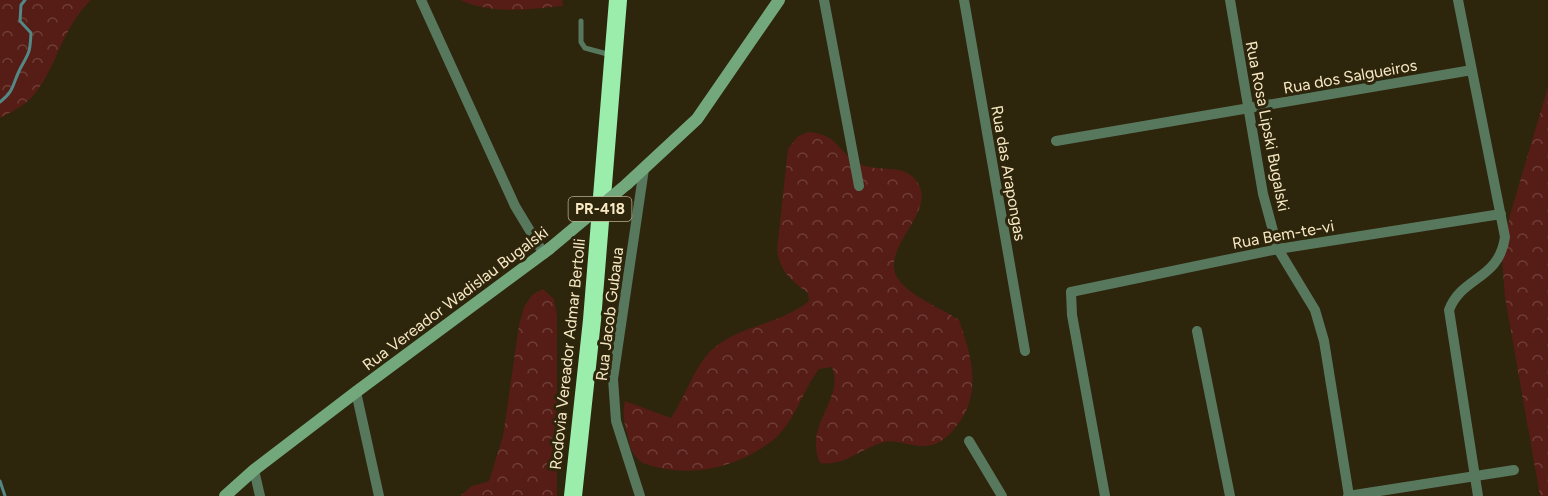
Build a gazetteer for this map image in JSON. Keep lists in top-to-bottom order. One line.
{"streets":{"highway":["PR-418","Rodovia Vereador Admar Bertolli"],"main road":["Rua Vereador Wadislau Bugalski"],"street":["Rua dos Salgueiros","Rua Rosa Lipski Bugalski","Rua das Arapongas","Rua Bem-te-vi","Rua Jacob Gubaua"]},"crossings":[["Rua dos Salgueiros","Rua Rosa Lipski Bugalski"],["Rua Rosa Lipski Bugalski","Rua Bem-te-vi"],["Rua Vereador Wadislau Bugalski","Rua Jacob Gubaua"]]}
